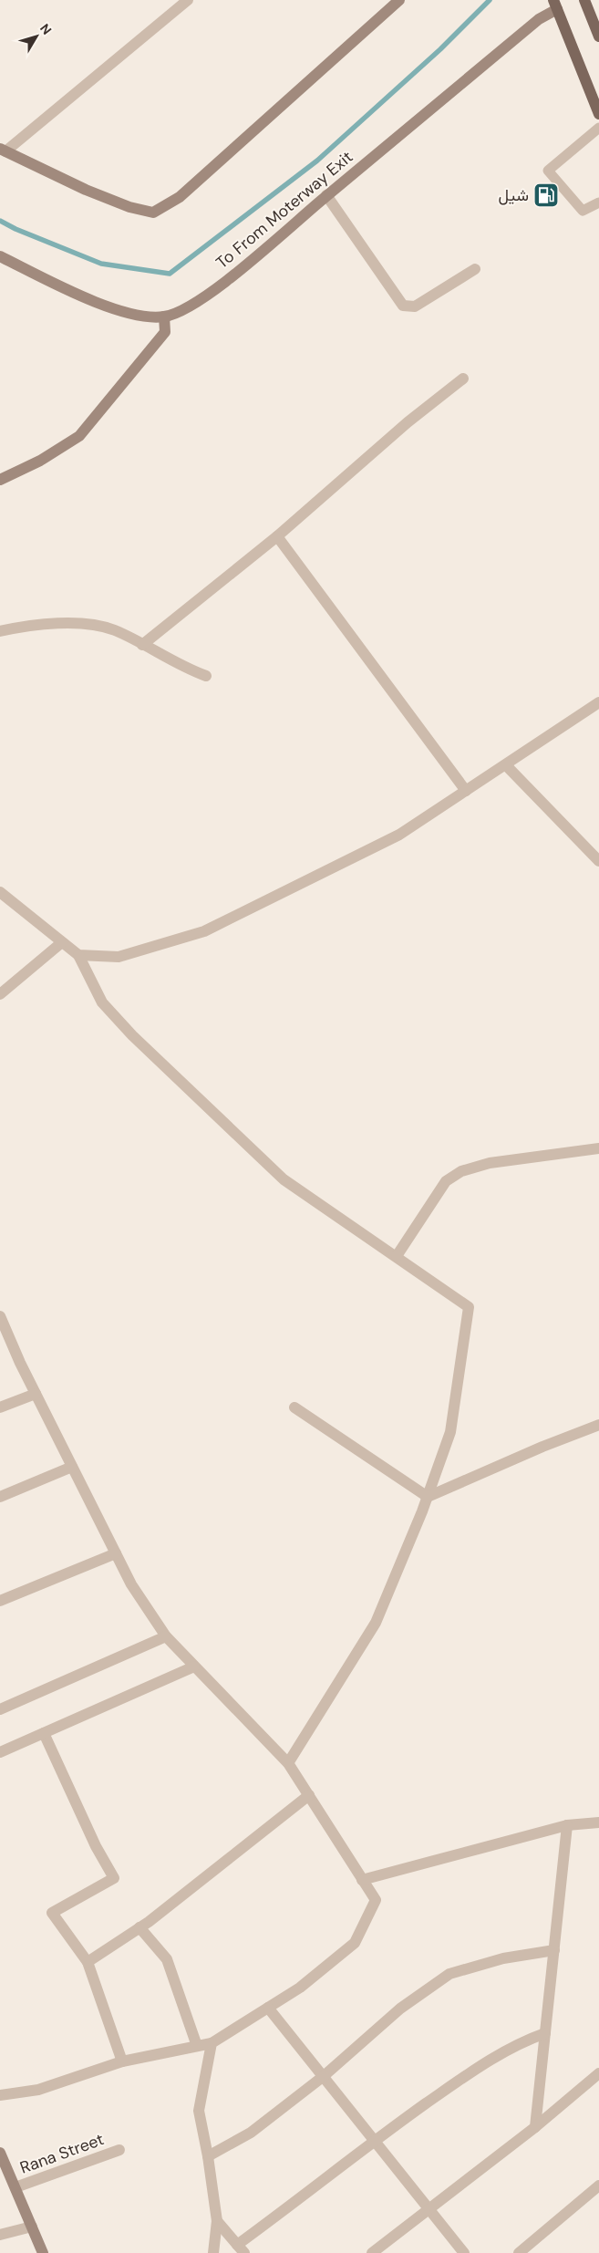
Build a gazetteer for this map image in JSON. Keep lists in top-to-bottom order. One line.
{"streets":{"main road":["To From Moterway Exit"],"street":["Rana Street"]},"places":{"fuel station":["شیل"]},"north":"top right"}
